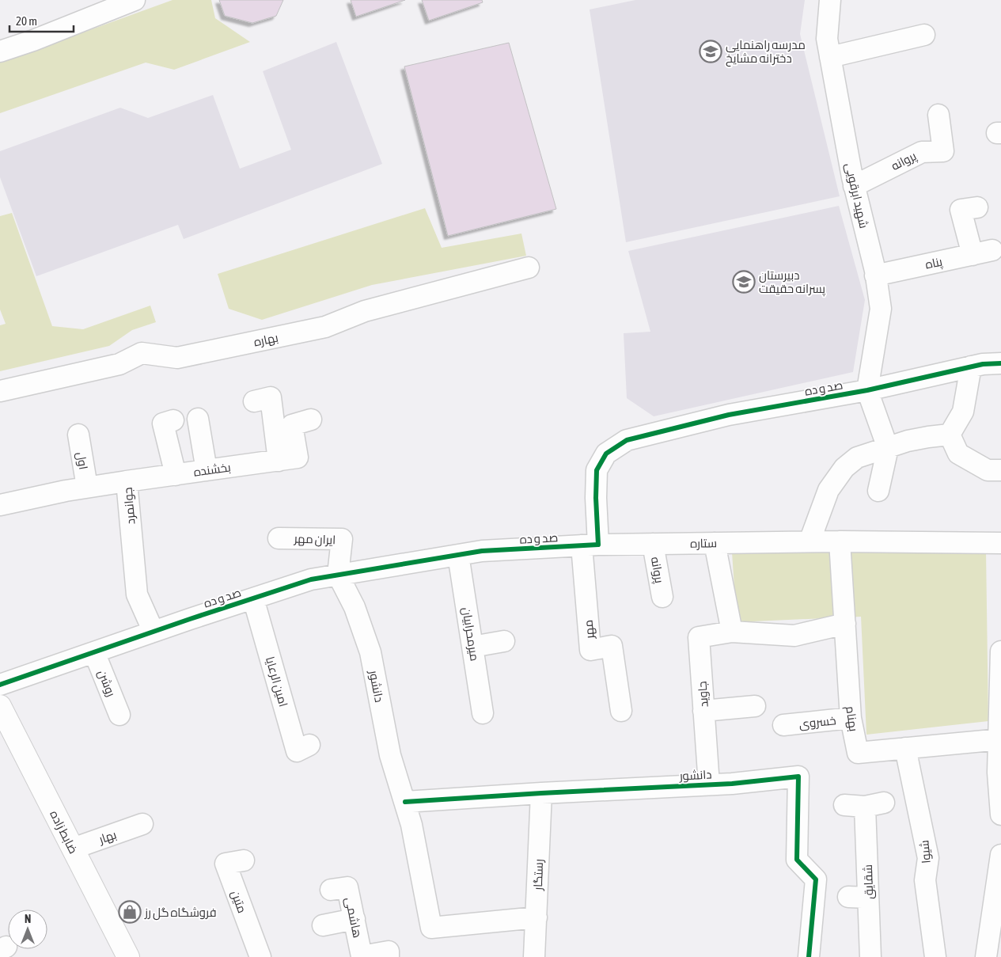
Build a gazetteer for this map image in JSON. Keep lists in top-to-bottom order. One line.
{"streets":{"main road":["ضابط زاده"],"street":["پروانه","شهید ابرقویی","پناه","بهاره","صد و ده","اول","بخشنده","جوانمرد","ایران مهر","ستاره","مهر","میرمحرابیان","امین الرعایا","روشن","دانشور","جاوید","بهنام","خسروی","بهار","شیوا","رستگار","شقایق","متین","هاشمی"]},"crossings":[["پروانه","شهید ابرقویی"],["پروانه","ستاره"],["شهید ابرقویی","پناه"],["شهید ابرقویی","صد و ده"],["صد و ده","جوانمرد"],["صد و ده","ایران مهر"],["صد و ده","ستاره"],["صد و ده","مهر"],["صد و ده","میرمحرابیان"],["صد و ده","امین الرعایا"],["صد و ده","روشن"],["صد و ده","دانشور"],["اول","جوانمرد"],["بخشنده","جوانمرد"],["ایران مهر","دانشور"],["ستاره","مهر"],["ستاره","بهنام"],["دانشور","جاوید"],["دانشور","رستگار"],["جاوید","بهنام"],["بهنام","خسروی"],["بهنام","شیوا"],["ضابط زاده","بهار"]],"places":{"school or university":["مدرسه راهنمایی دخترانه مشایخ","دبیرستان پسرانه حقیقت"],"shop":["فروشگاه گل رز"]},"scale_bar":"20 m","north":"top"}
